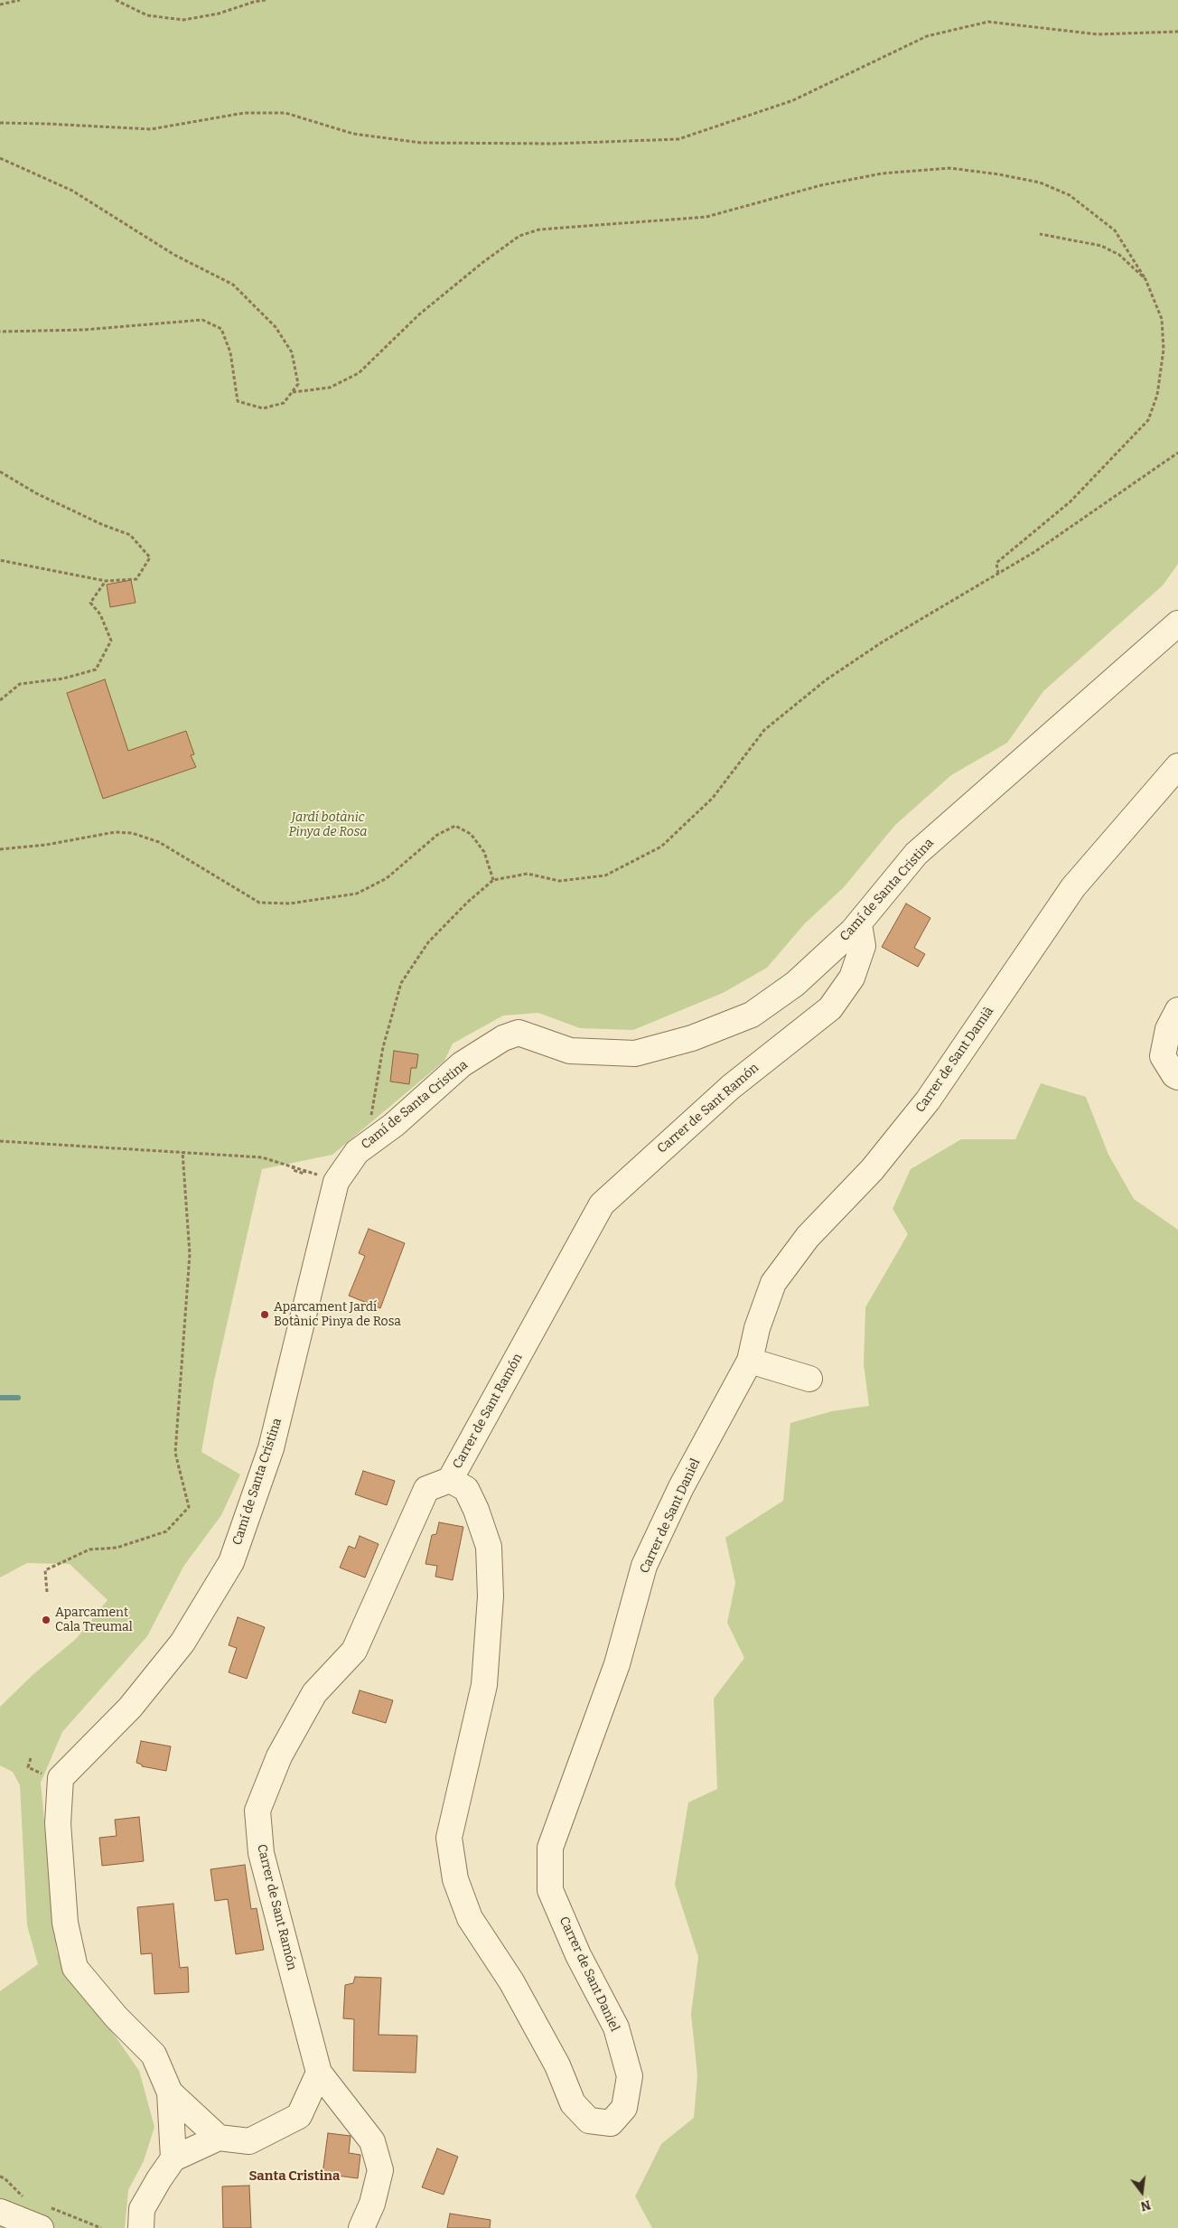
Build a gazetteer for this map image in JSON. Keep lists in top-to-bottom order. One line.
{"streets":{"street":["Camí de Santa Cristina","Carrer de Sant Damià","Carrer de Sant Ramón","Carrer de Sant Daniel"]},"crossings":[["Camí de Santa Cristina","Carrer de Sant Ramón"],["Carrer de Sant Damià","Carrer de Sant Daniel"],["Carrer de Sant Ramón","Carrer de Sant Daniel"]],"districts":["Santa Cristina"],"parks":["Jardí botànic Pinya de Rosa"],"places":["Aparcament Jardí Botànic Pinya de Rosa","Aparcament Cala Treumal"],"north":"bottom"}
